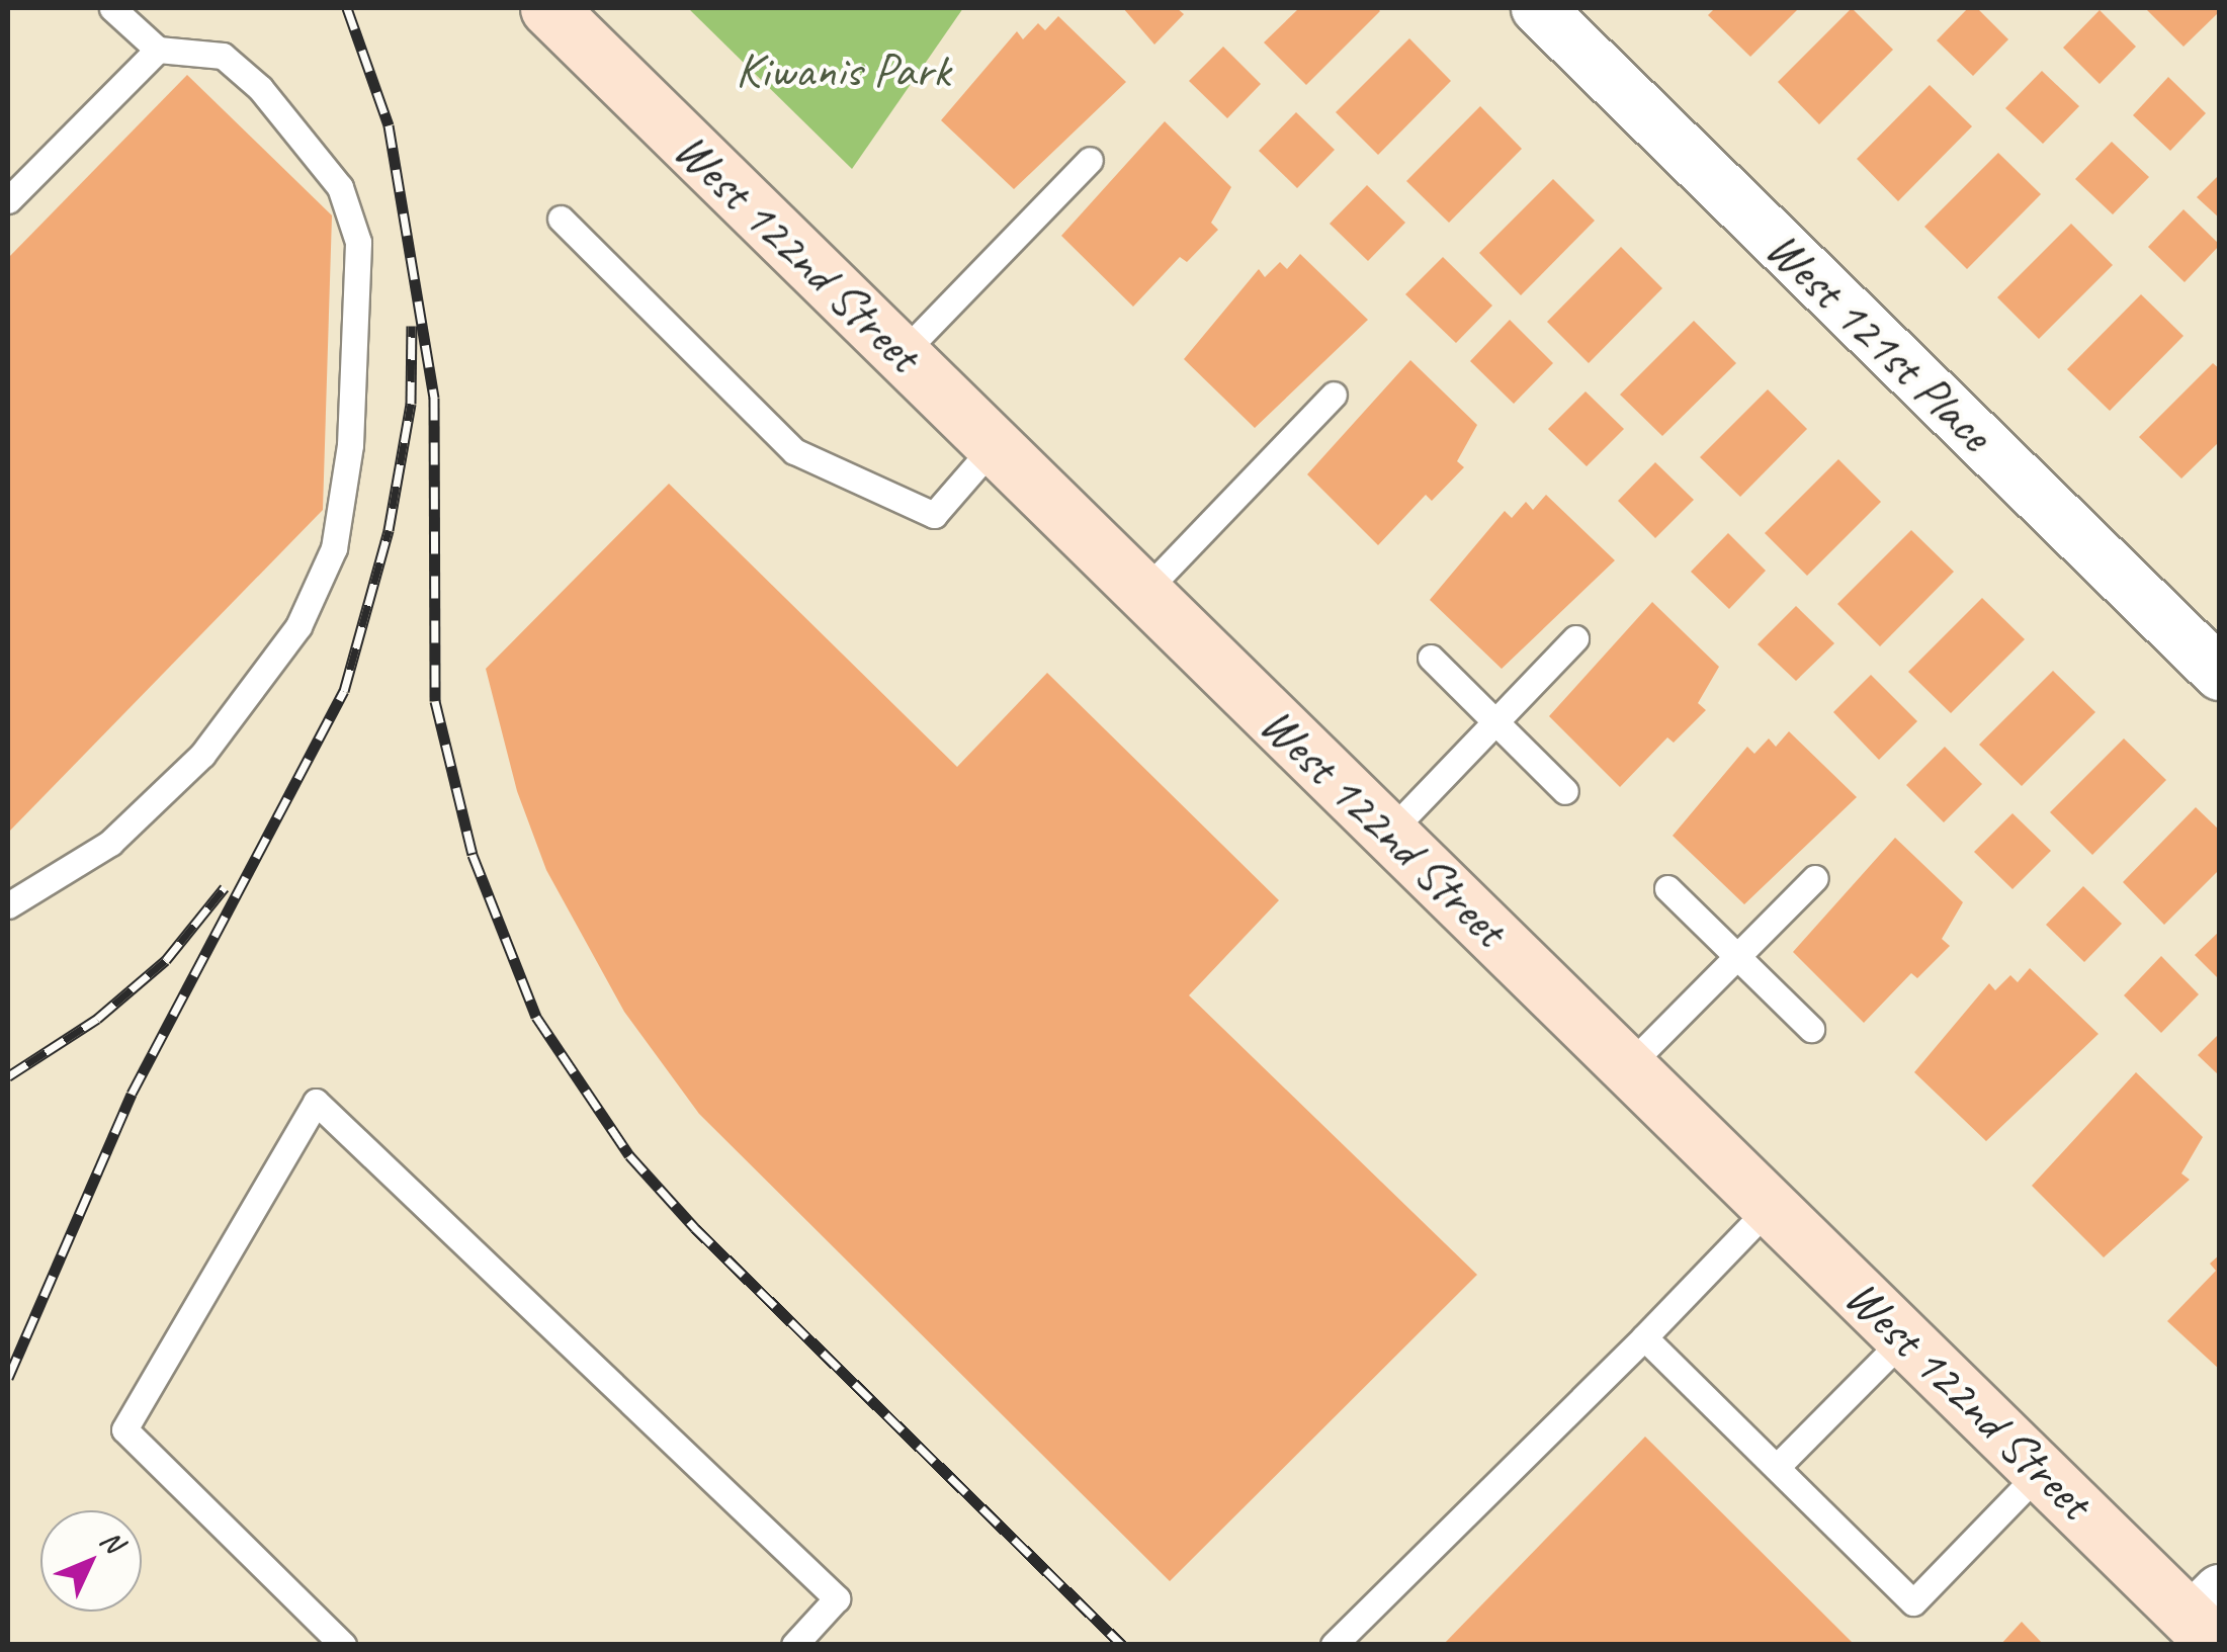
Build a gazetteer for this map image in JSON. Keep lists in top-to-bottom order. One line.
{"streets":{"street":["West 122nd Street","West 121st Place"]},"parks":["Kiwanis Park"],"north":"top right"}
